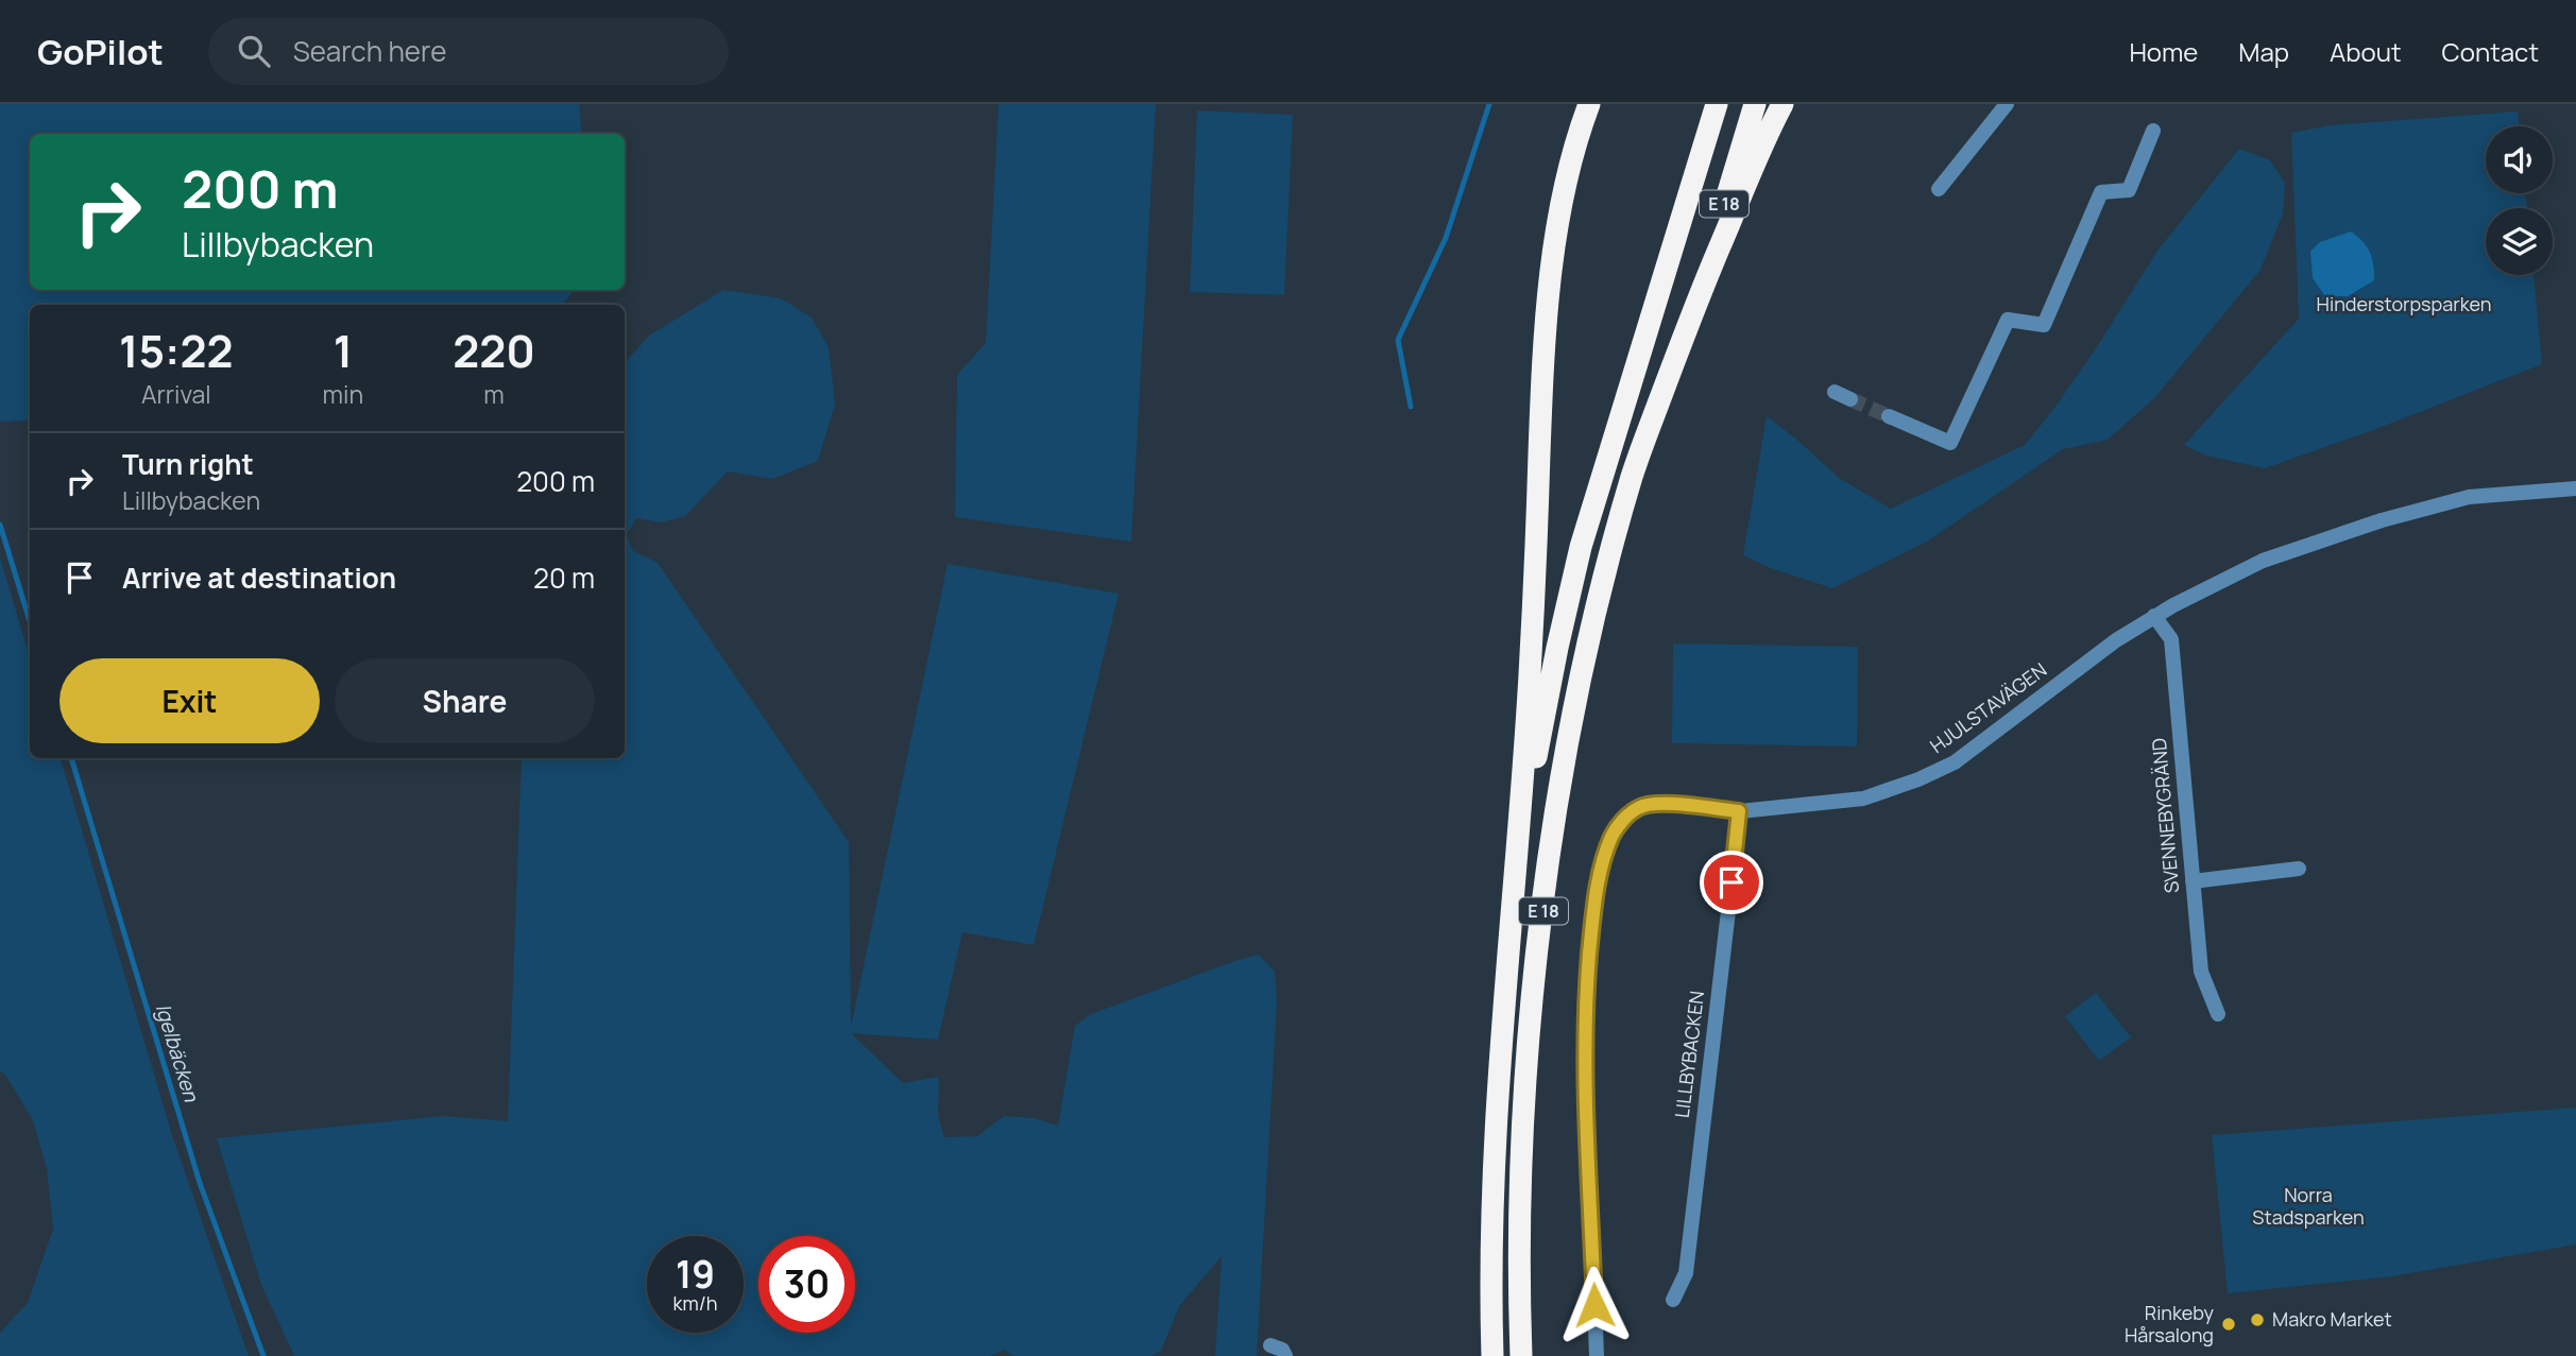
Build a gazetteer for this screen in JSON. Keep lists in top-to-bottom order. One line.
{"streets":{"highway":["E 18"],"street":["HJULSTAVÄGEN","SVENNEBYGRÄND","LILLBYBACKEN"]},"crossings":[["HJULSTAVÄGEN","SVENNEBYGRÄND"],["HJULSTAVÄGEN","LILLBYBACKEN"]],"water":["Igelbäcken"],"parks":["Hinderstorpsparken","Norra Stadsparken"],"places":["Makro Market","Rinkeby Hårsalong"],"page":{"header":"GoPilot","search":"Search here","nav":["Home","Map","About","Contact"],"turn":["200 m","Lillbybacken"],"eta":["15:22","Arrival","1","min","220","m"],"list":[{"name":"Turn right","note":"Lillbybacken","value":"200 m"},{"name":"Arrive at destination","value":"20 m"}],"buttons":["Exit","Share"],"speed":"19 km/h","limit":"30"}}
